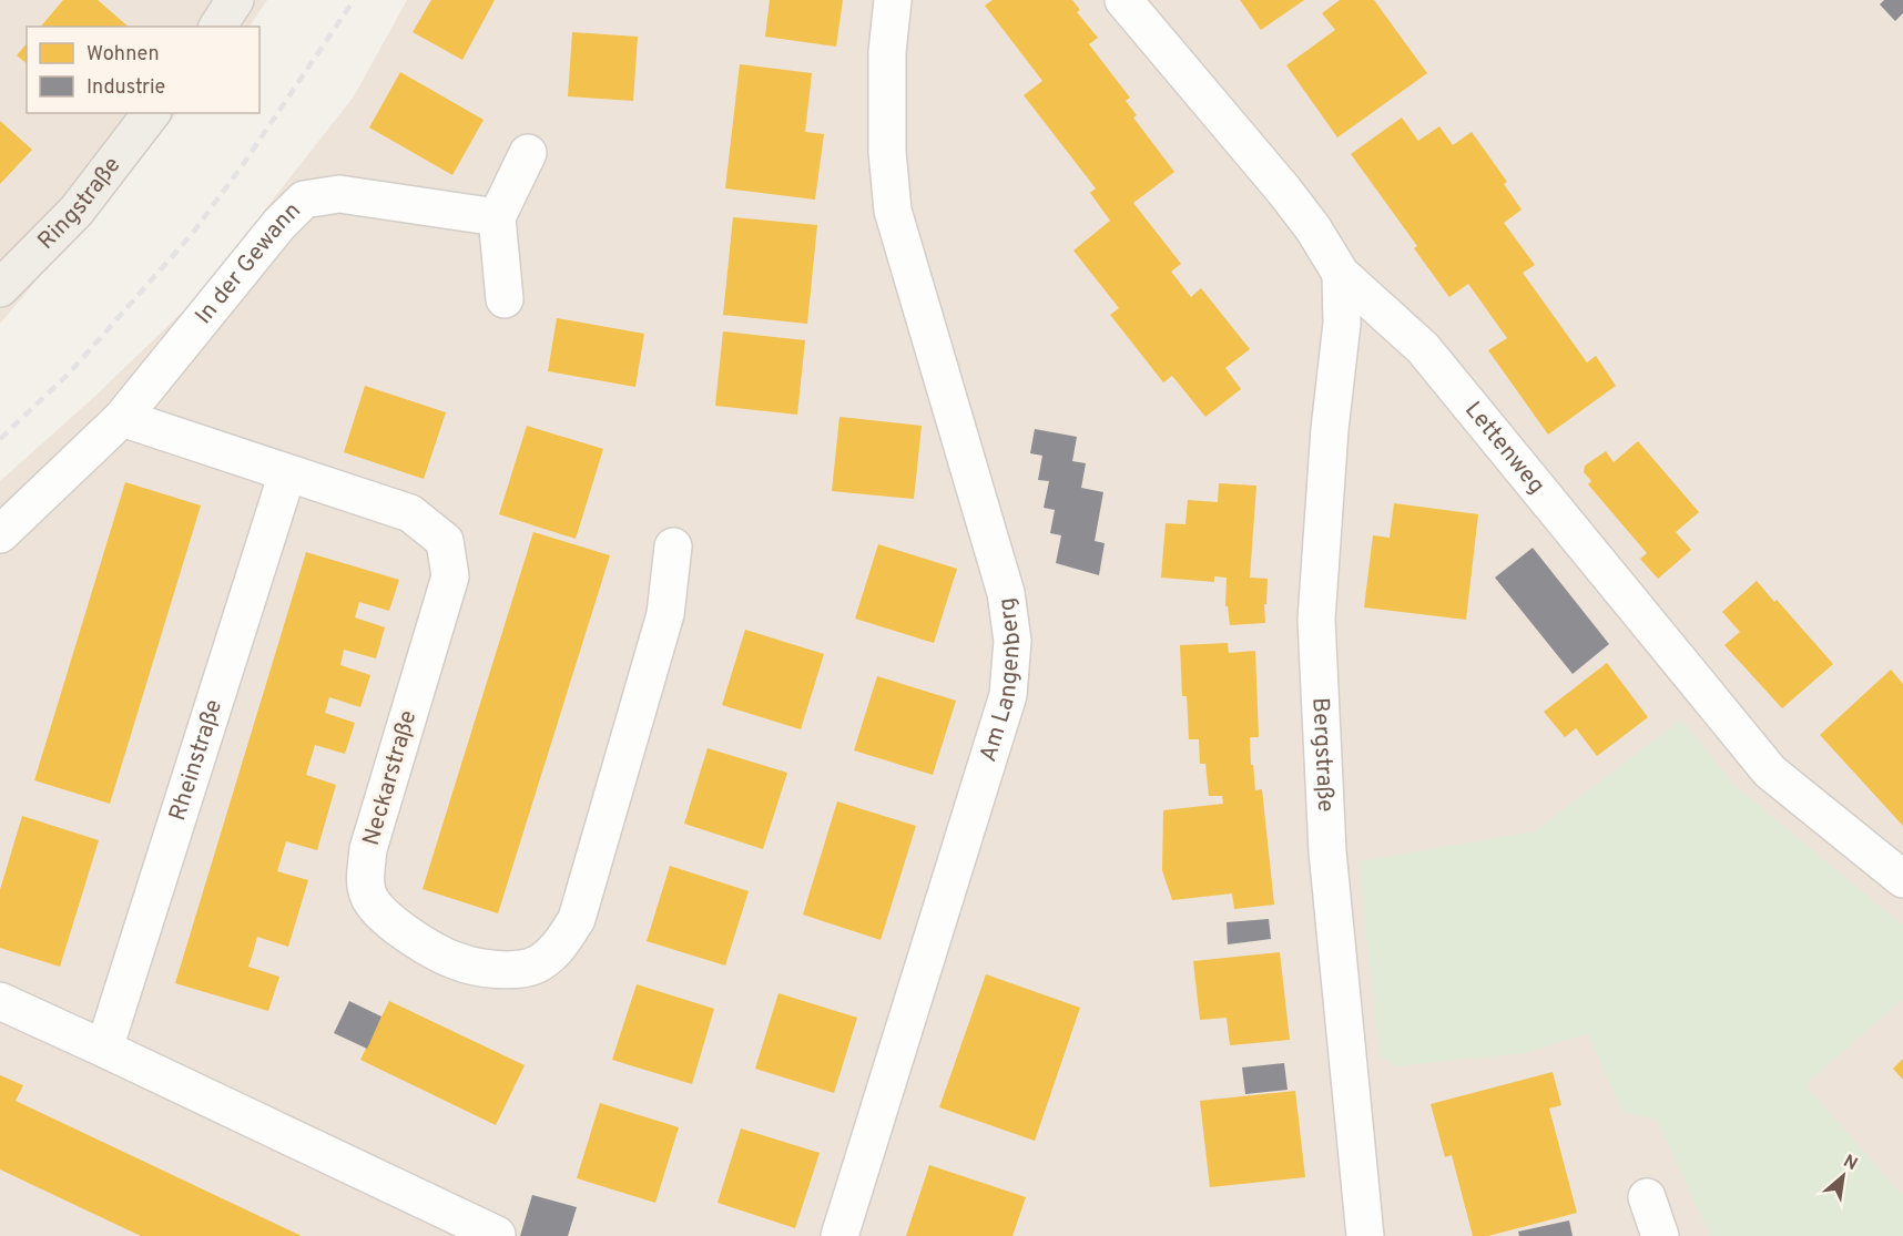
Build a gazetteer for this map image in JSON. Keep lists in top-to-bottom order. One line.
{"streets":{"main road":["Ringstraße"],"street":["In der Gewann","Lettenweg","Am Langenberg","Bergstraße","Rheinstraße","Neckarstraße"]},"crossings":[["In der Gewann","Neckarstraße"],["Lettenweg","Bergstraße"],["Rheinstraße","Neckarstraße"]],"legend":["Wohnen","Industrie"],"north":"top right"}
